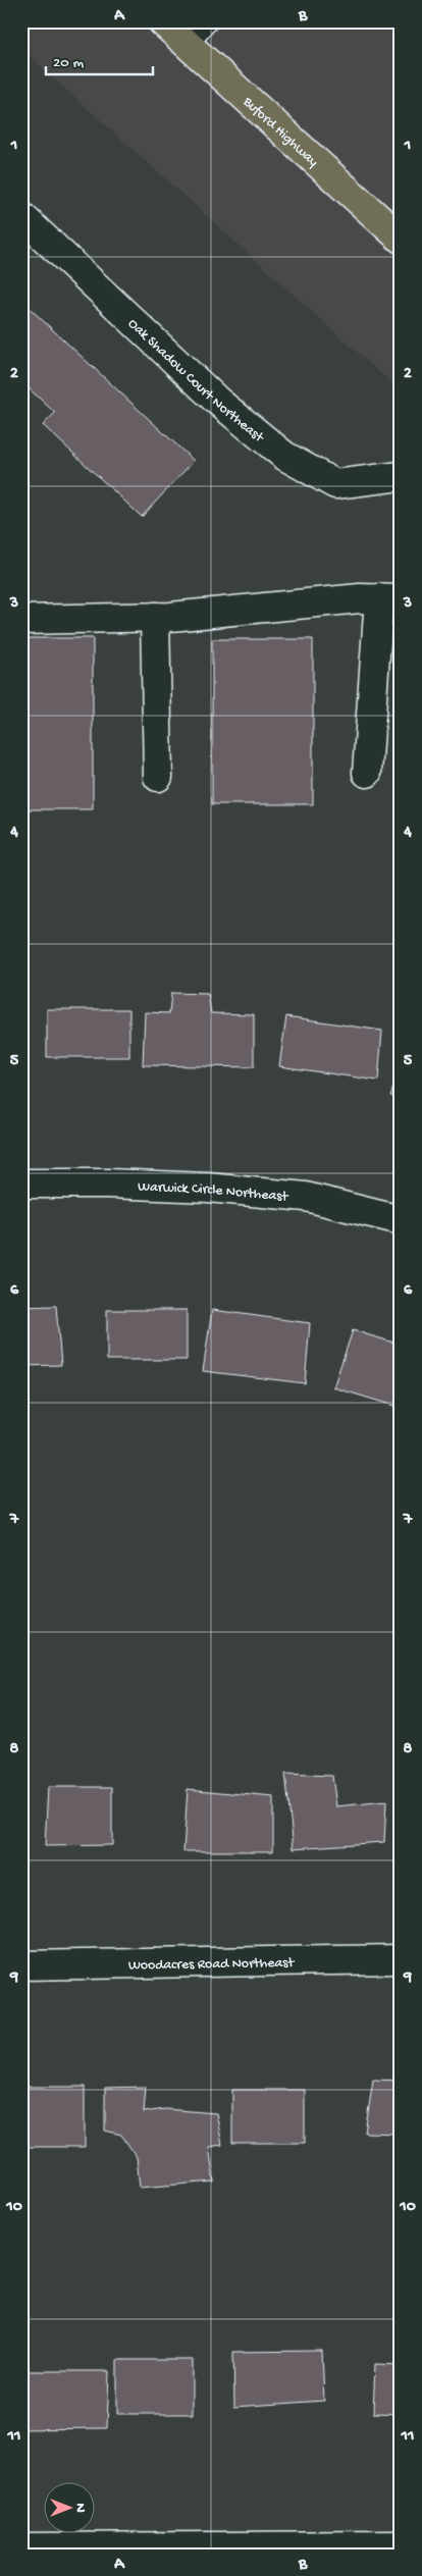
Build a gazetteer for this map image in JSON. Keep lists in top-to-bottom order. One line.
{"streets":{"main road":["Buford Highway"],"street":["Oak Shadow Court Northeast","Warwick Circle Northeast","Woodacres Road Northeast"]},"scale_bar":"20 m","north":"right","grid":{"columns":["A","B"],"rows":["1","2","3","4","5","6","7","8","9","10","11"]}}
